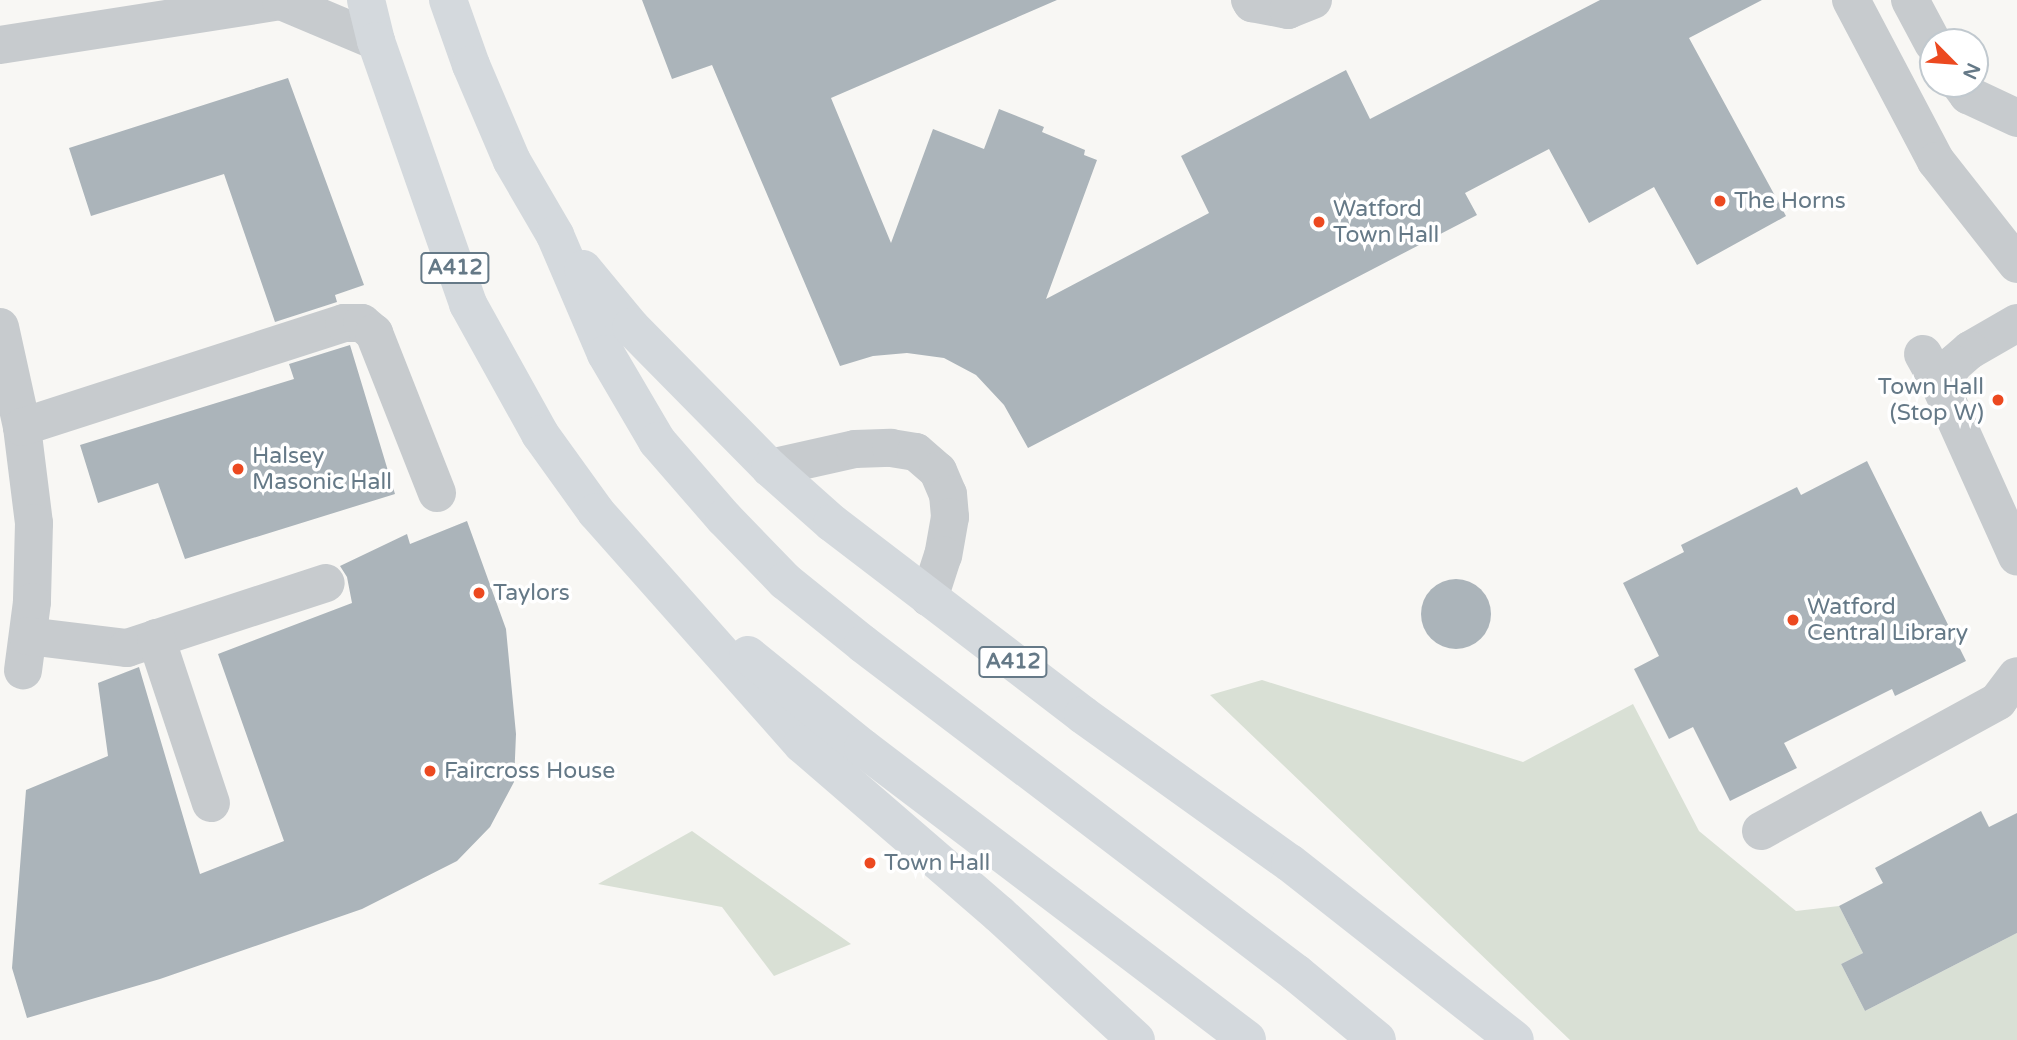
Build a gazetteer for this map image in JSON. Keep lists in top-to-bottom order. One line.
{"streets":{"main road":["A412"]},"places":["The Horns","Watford Town Hall","Town Hall (Stop W)","Halsey Masonic Hall","Taylors","Watford Central Library","Faircross House","Town Hall"],"north":"bottom right"}
